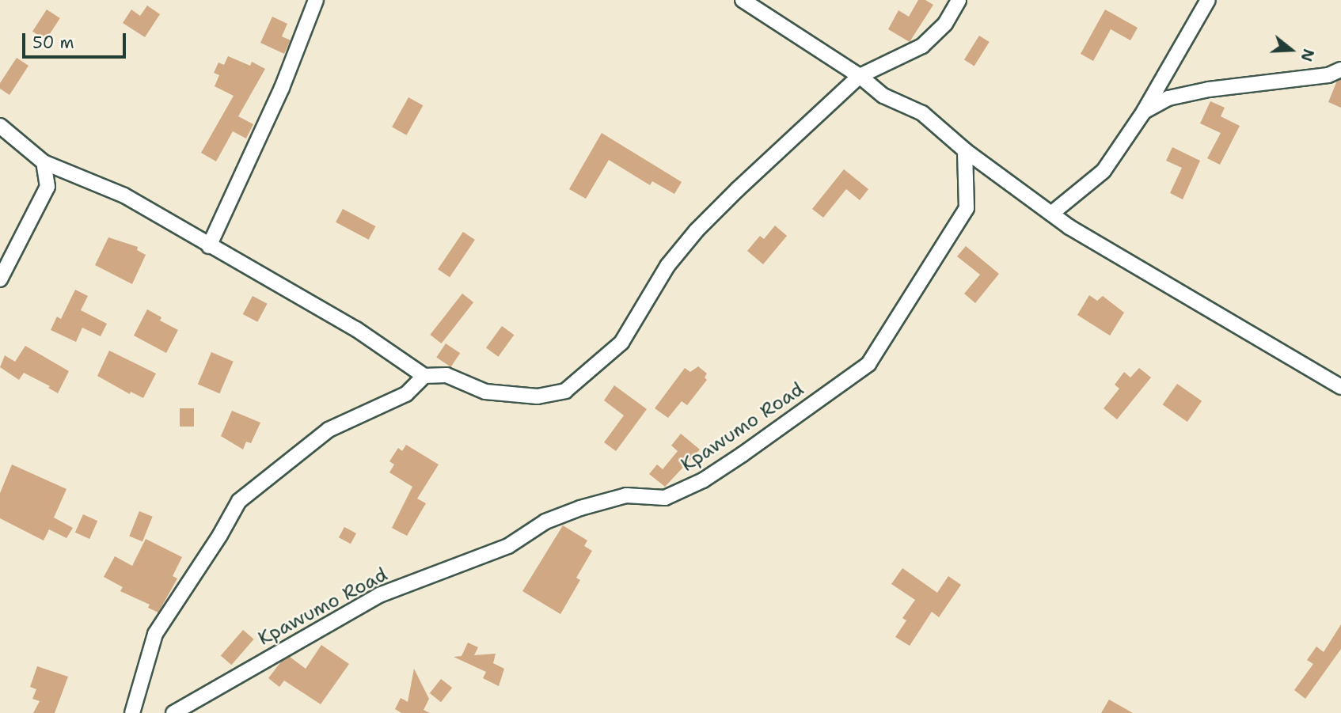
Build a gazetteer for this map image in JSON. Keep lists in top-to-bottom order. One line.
{"streets":{"street":["Kpawumo Road"]},"scale_bar":"50 m","north":"right"}
